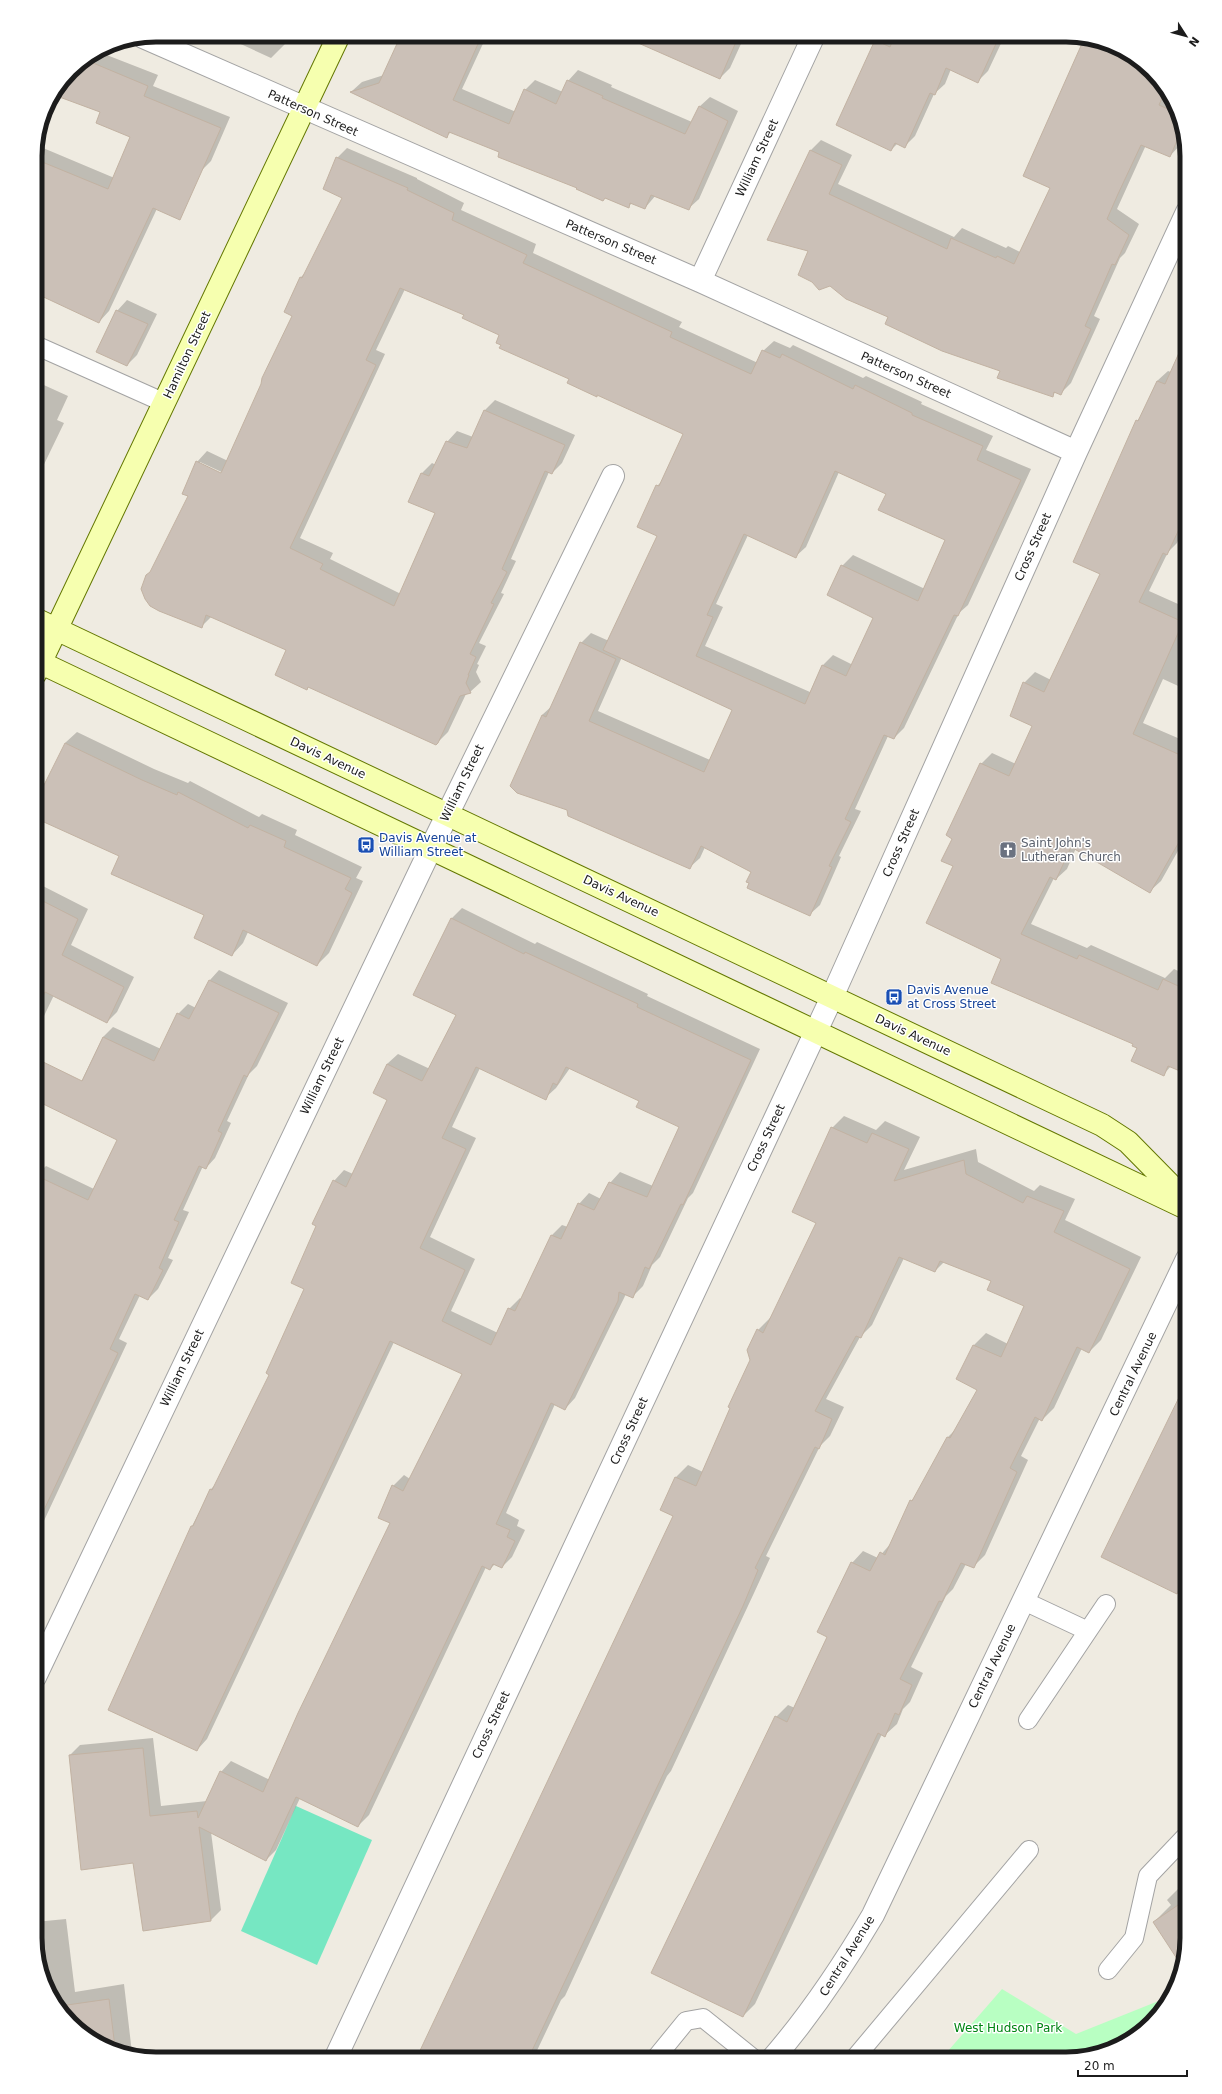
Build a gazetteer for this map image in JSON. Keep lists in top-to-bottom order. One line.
{"streets":{"street":["Patterson Street","William Street","Hamilton Street","Cross Street","Davis Avenue","Central Avenue"]},"crossings":[["Patterson Street","William Street"],["Patterson Street","Hamilton Street"],["Patterson Street","Cross Street"],["William Street","Davis Avenue"],["Hamilton Street","Davis Avenue"],["Cross Street","Davis Avenue"]],"parks":["West Hudson Park"],"places":{"bus stop":["Davis Avenue at William Street","Davis Avenue at Cross Street"],"church":["Saint John's Lutheran Church"]},"scale_bar":"20 m","north":"bottom right"}
